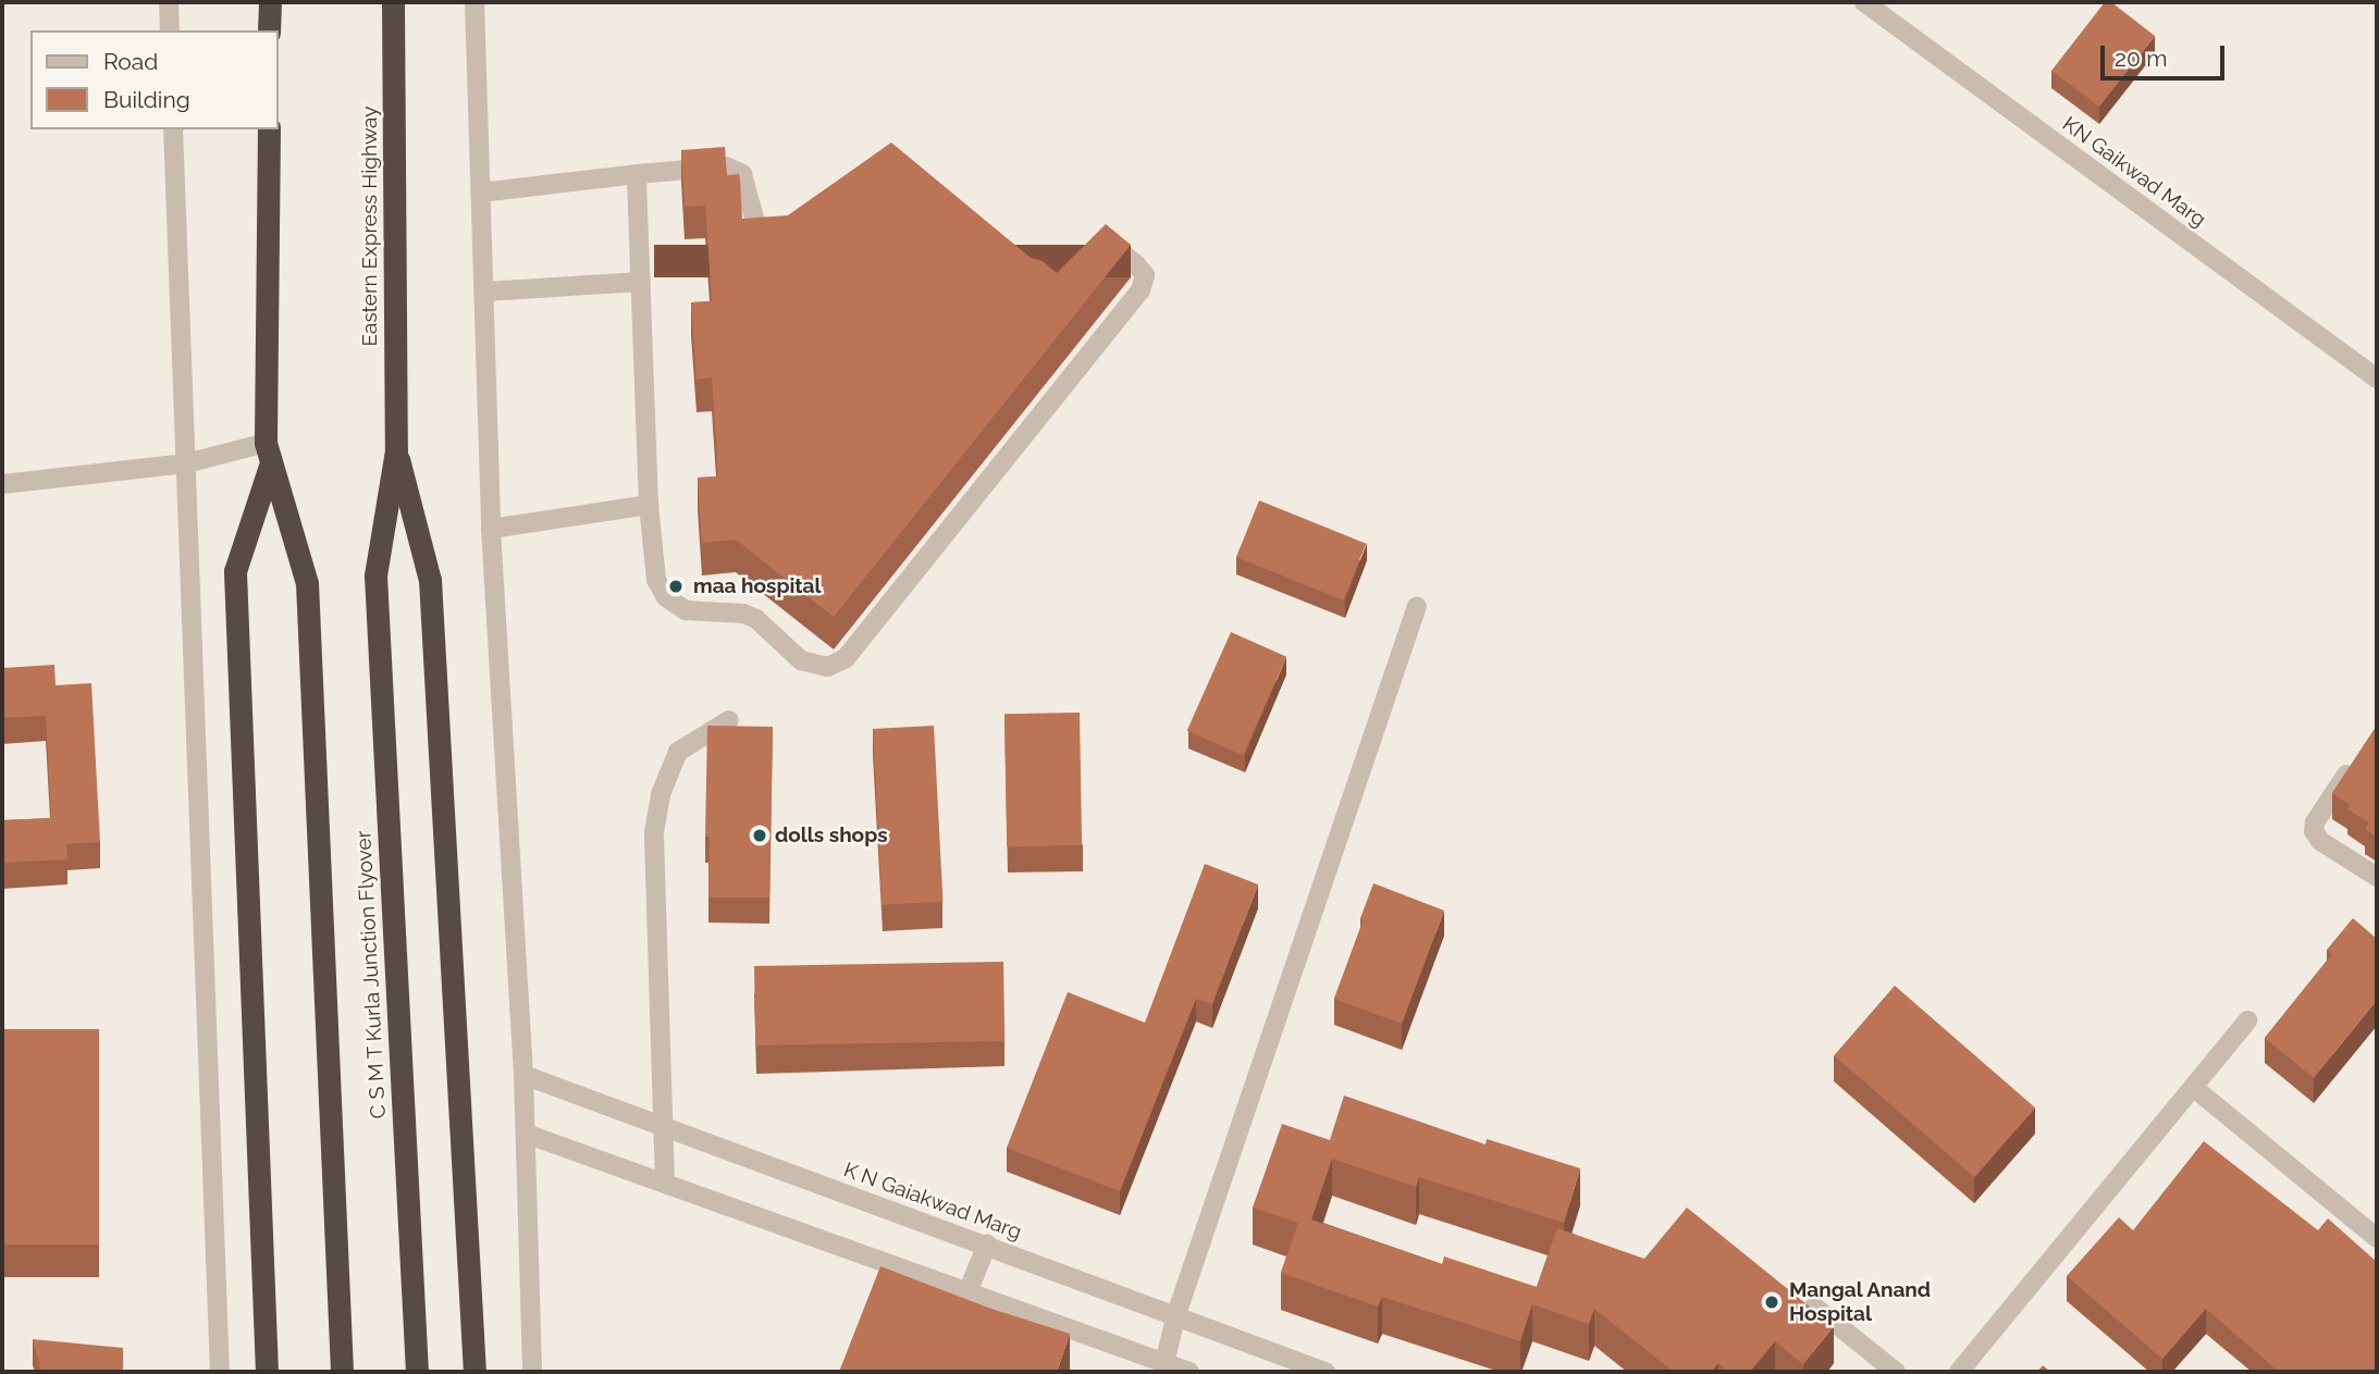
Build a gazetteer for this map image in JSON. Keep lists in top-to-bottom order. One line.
{"streets":{"highway":["Eastern Express Highway","C S M T Kurla Junction Flyover"],"street":["KN Gaikwad Marg","K N Gaiakwad Marg"]},"crossings":[["Eastern Express Highway","C S M T Kurla Junction Flyover"]],"places":["maa hospital","dolls shops","Mangal Anand Hospital"],"legend":["Road","Building"],"scale_bar":"20 m"}
